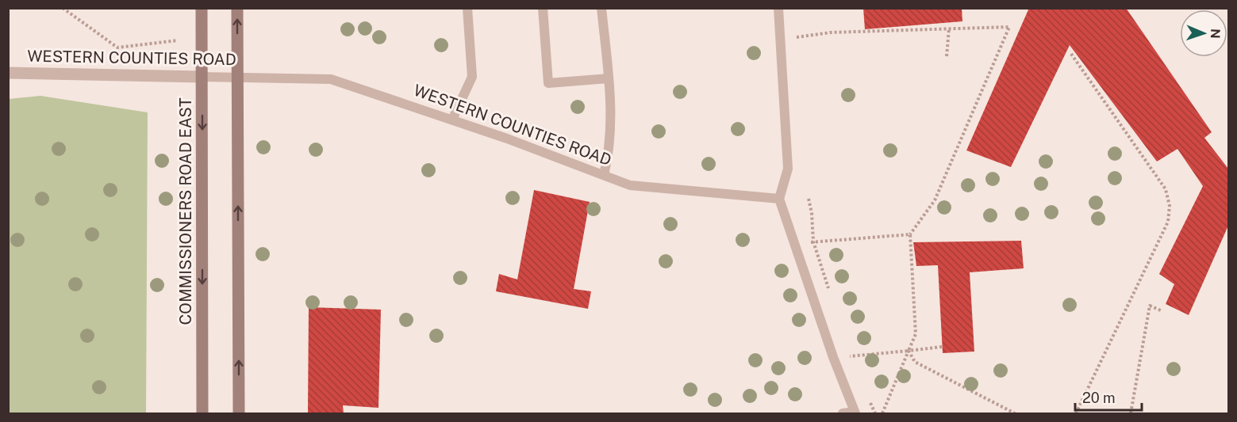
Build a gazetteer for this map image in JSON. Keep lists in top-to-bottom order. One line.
{"streets":{"main road":["COMMISSIONERS ROAD EAST"],"street":["WESTERN COUNTIES ROAD"]},"crossings":[["WESTERN COUNTIES ROAD","COMMISSIONERS ROAD EAST"]],"scale_bar":"20 m","north":"right"}
